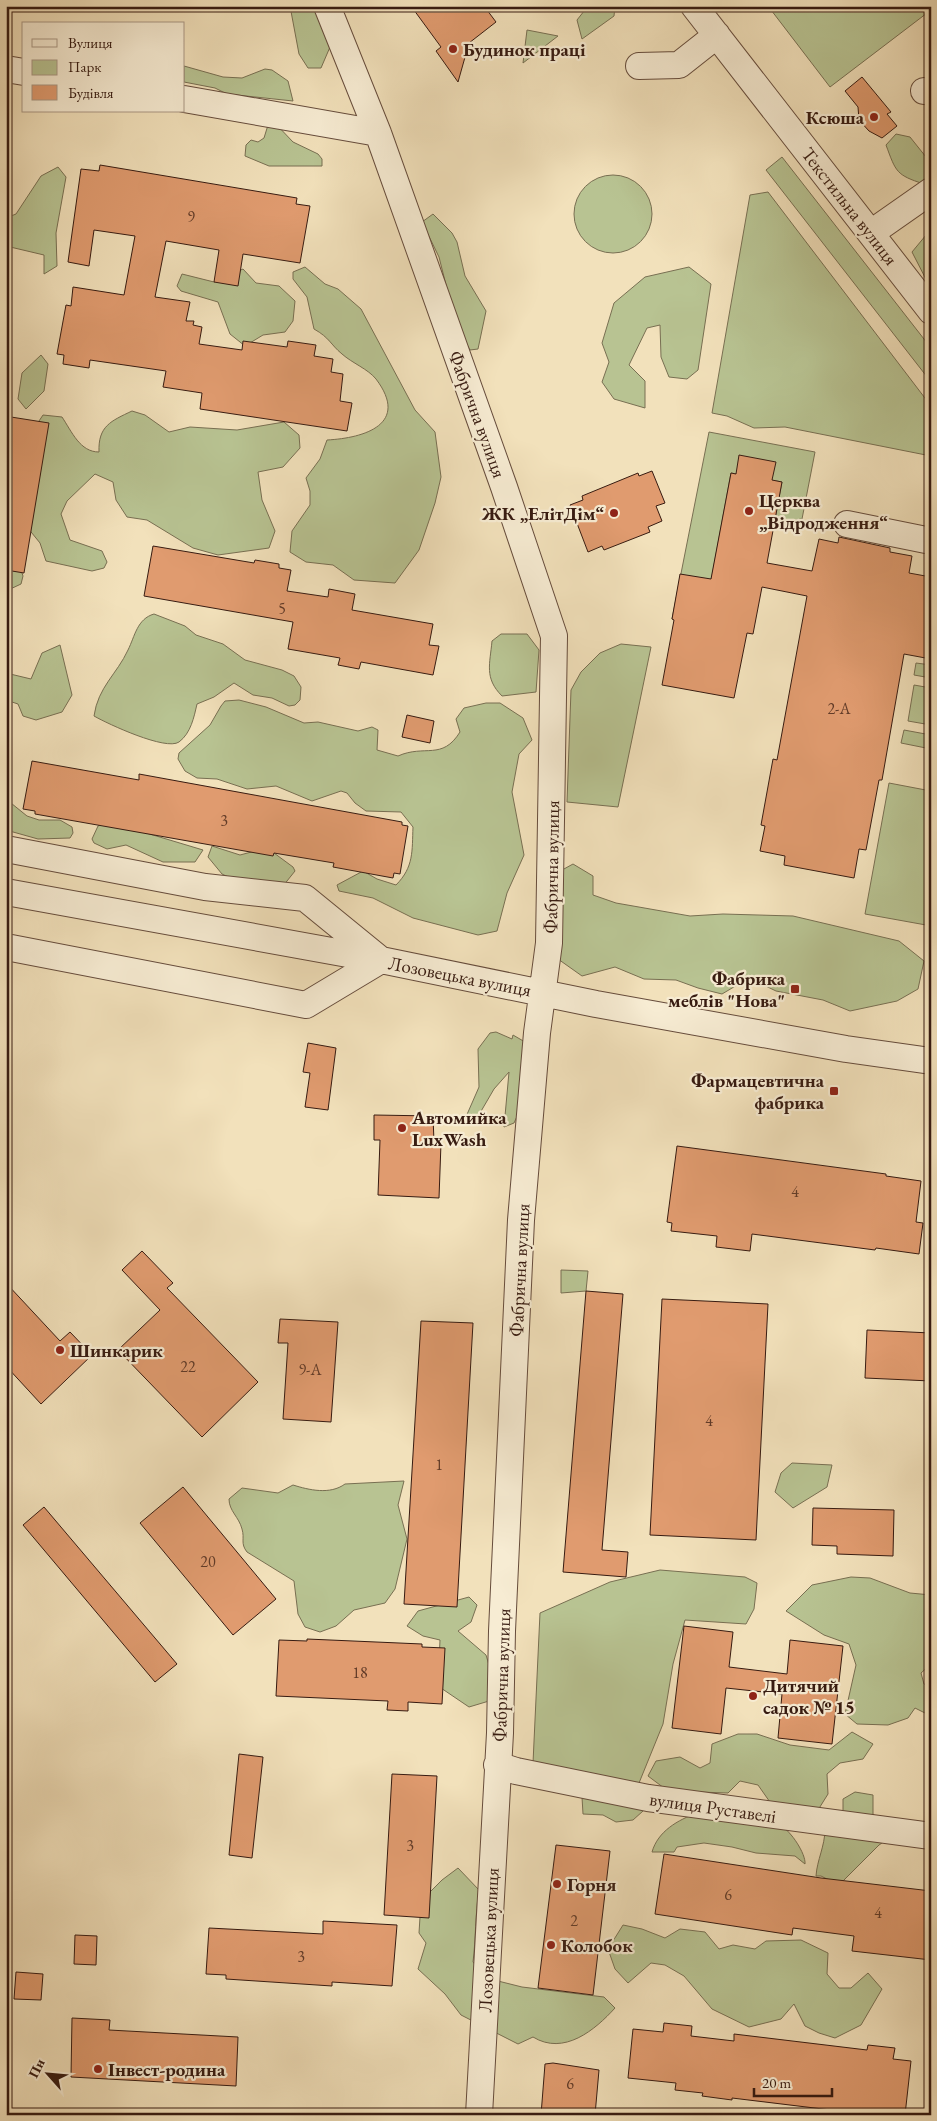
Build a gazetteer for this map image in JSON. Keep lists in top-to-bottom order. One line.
{"streets":{"street":["Текстильна вулиця","Фабрична вулиця","Лозовецька вулиця","вулиця Руставелі"]},"crossings":[["Фабрична вулиця","Лозовецька вулиця"],["Фабрична вулиця","вулиця Руставелі"],["Лозовецька вулиця","вулиця Руставелі"]],"places":{"other":["Будинок праці","Ксюша","Церква „Відродження“","ЖК „ЕлітДім“","Автомийка LuxWash","Шинкарик","Дитячий садок № 15","Горня","Колобок","Інвест-родина"],"transit":["Фабрика меблів \"Нова\"","Фармацевтична фабрика"]},"house_numbers":["9","5","2-А","3","4","22","9-А","4","1","20","18","3","6","4","2","3","6"],"legend":["Вулиця","Парк","Будівля"],"scale_bar":"20 m","north":"top left"}
